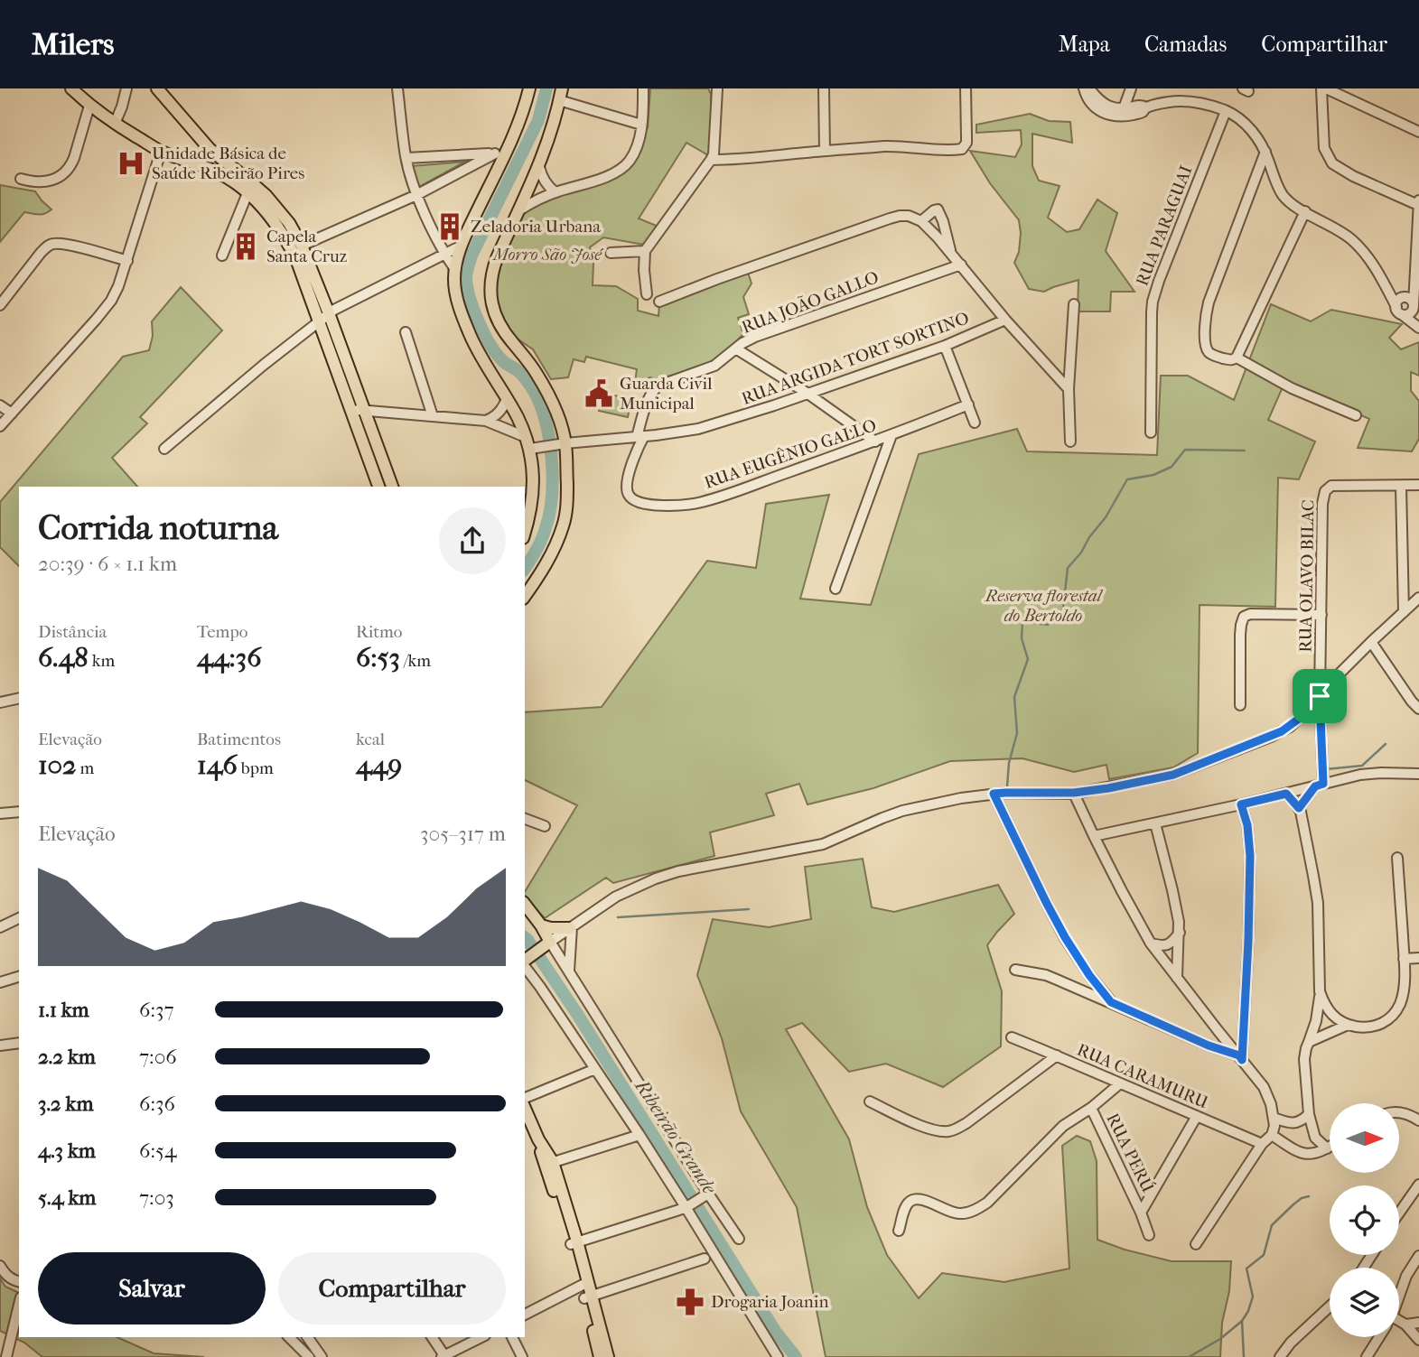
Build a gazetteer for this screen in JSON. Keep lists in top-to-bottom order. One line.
{"streets":{"street":["RUA PARAGUAI","RUA JOÃO GALLO","RUA ARGIDA TORT SORTINO","RUA EUGÊNIO GALLO","RUA OLAVO BILAC","RUA CARAMURU","RUA PERÚ"]},"crossings":[["RUA JOÃO GALLO","RUA ARGIDA TORT SORTINO"],["RUA JOÃO GALLO","RUA EUGÊNIO GALLO"],["RUA CARAMURU","RUA PERÚ"]],"water":["Ribeirão Grande"],"parks":["Morro São José","Reserva florestal do Bertoldo"],"places":{"hospital":["Unidade Básica de Saúde Ribeirão Pires"],"building":["Zeladoria Urbana","Capela Santa Cruz"],"public building":["Guarda Civil Municipal"],"pharmacy":["Drogaria Joanin"]},"north":"right","page":{"header":"Milers","nav":["Mapa","Camadas","Compartilhar"],"heading":["Corrida noturna","20:39 · 6 × 1.1 km"],"stats":[["Distância","6.48 km"],["Tempo","44:36"],["Ritmo","6:53 /km"],["Elevação","102 m"],["Batimentos","146 bpm"],["kcal","449"]],"chart":["Elevação","305–317 m"],"list":[{"name":"1.1 km","note":"6:37"},{"name":"2.2 km","note":"7:06"},{"name":"3.2 km","note":"6:36"},{"name":"4.3 km","note":"6:54"},{"name":"5.4 km","note":"7:03"}],"buttons":["Salvar","Compartilhar"]}}
